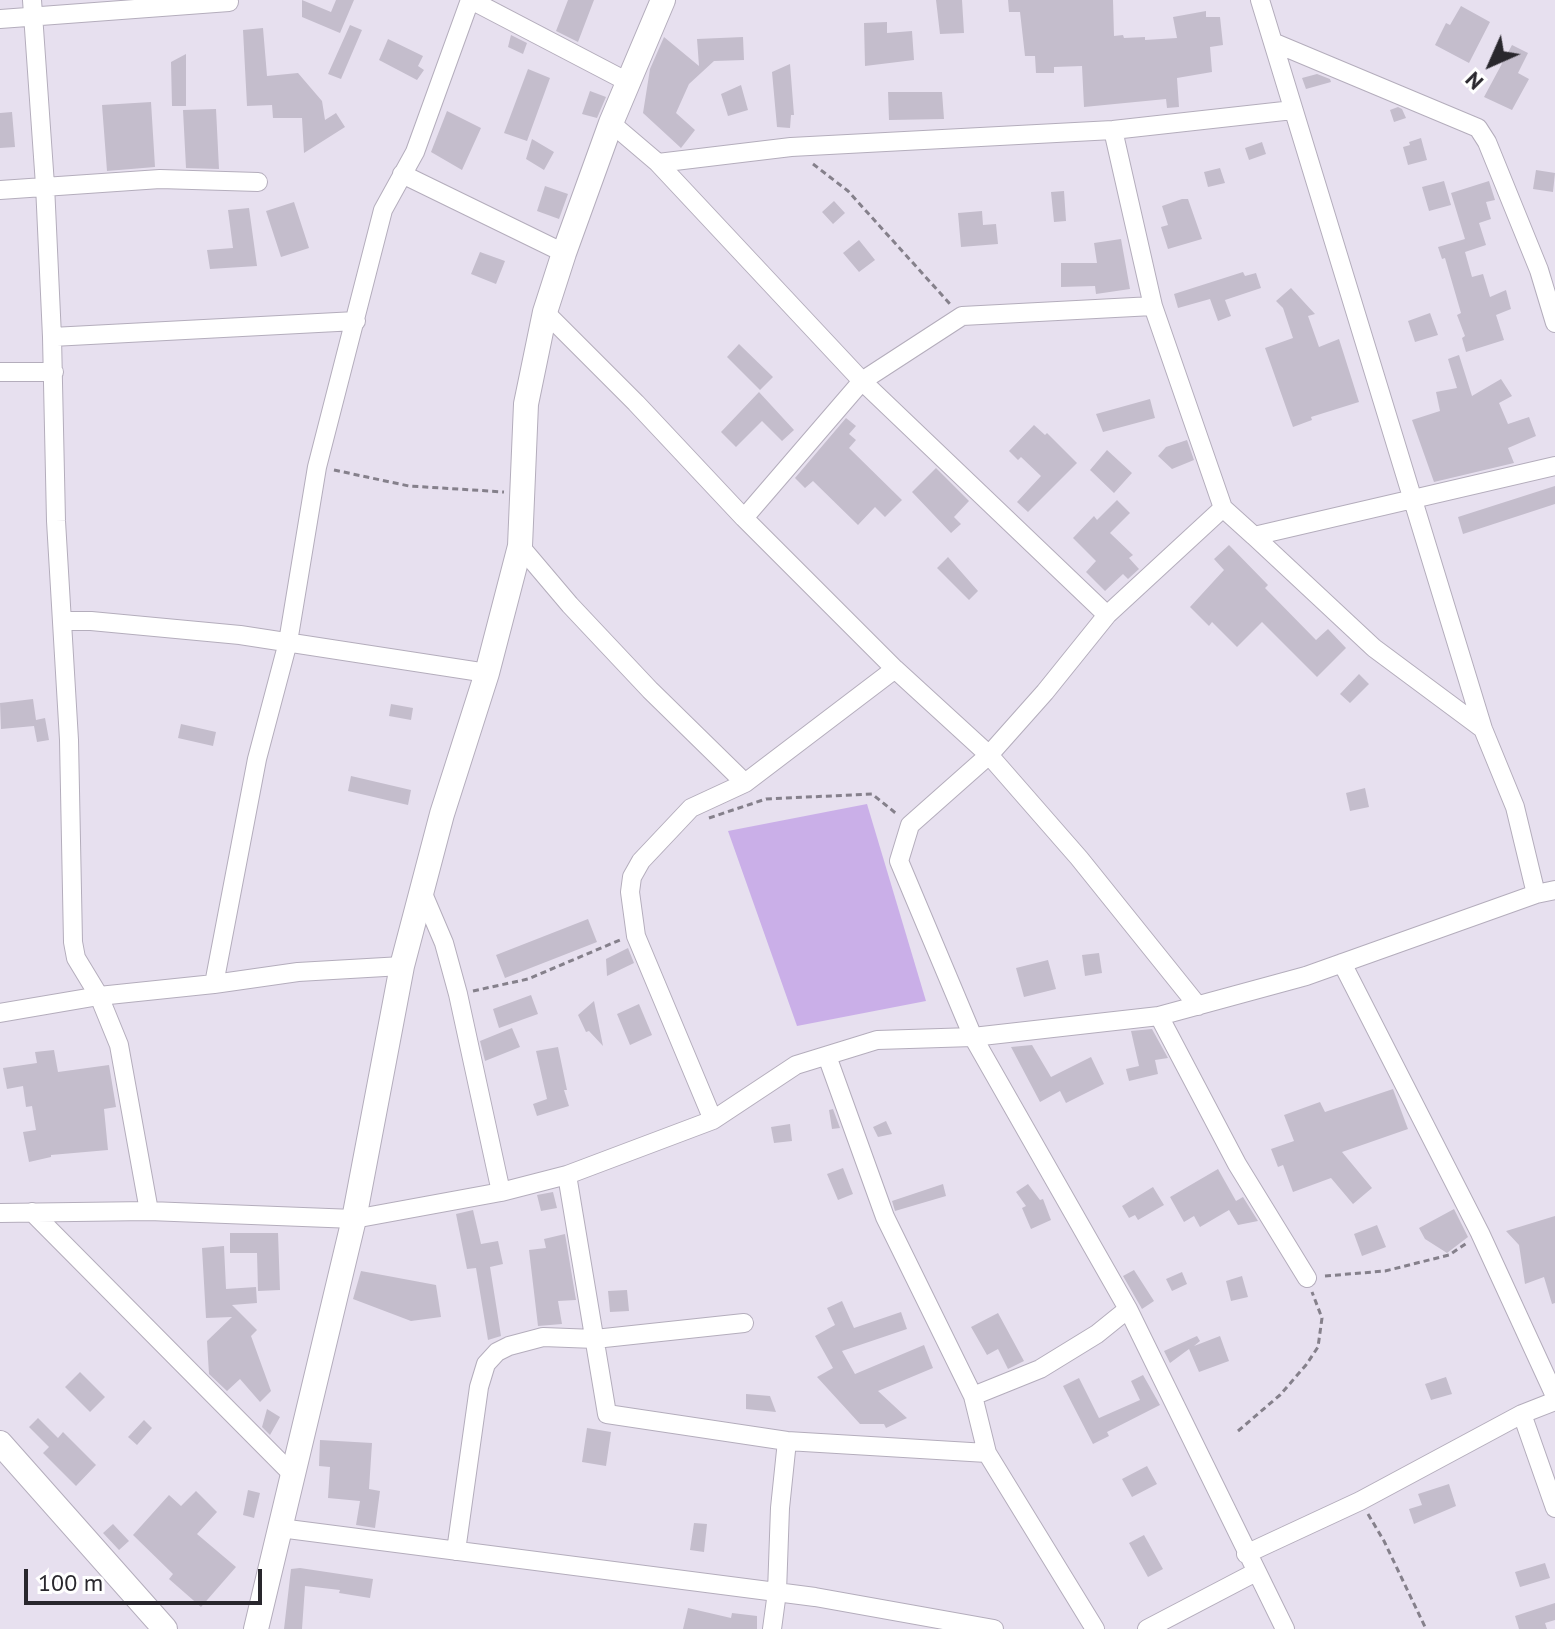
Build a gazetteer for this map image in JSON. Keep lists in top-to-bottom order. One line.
{"scale_bar":"100 m","north":"bottom left"}
